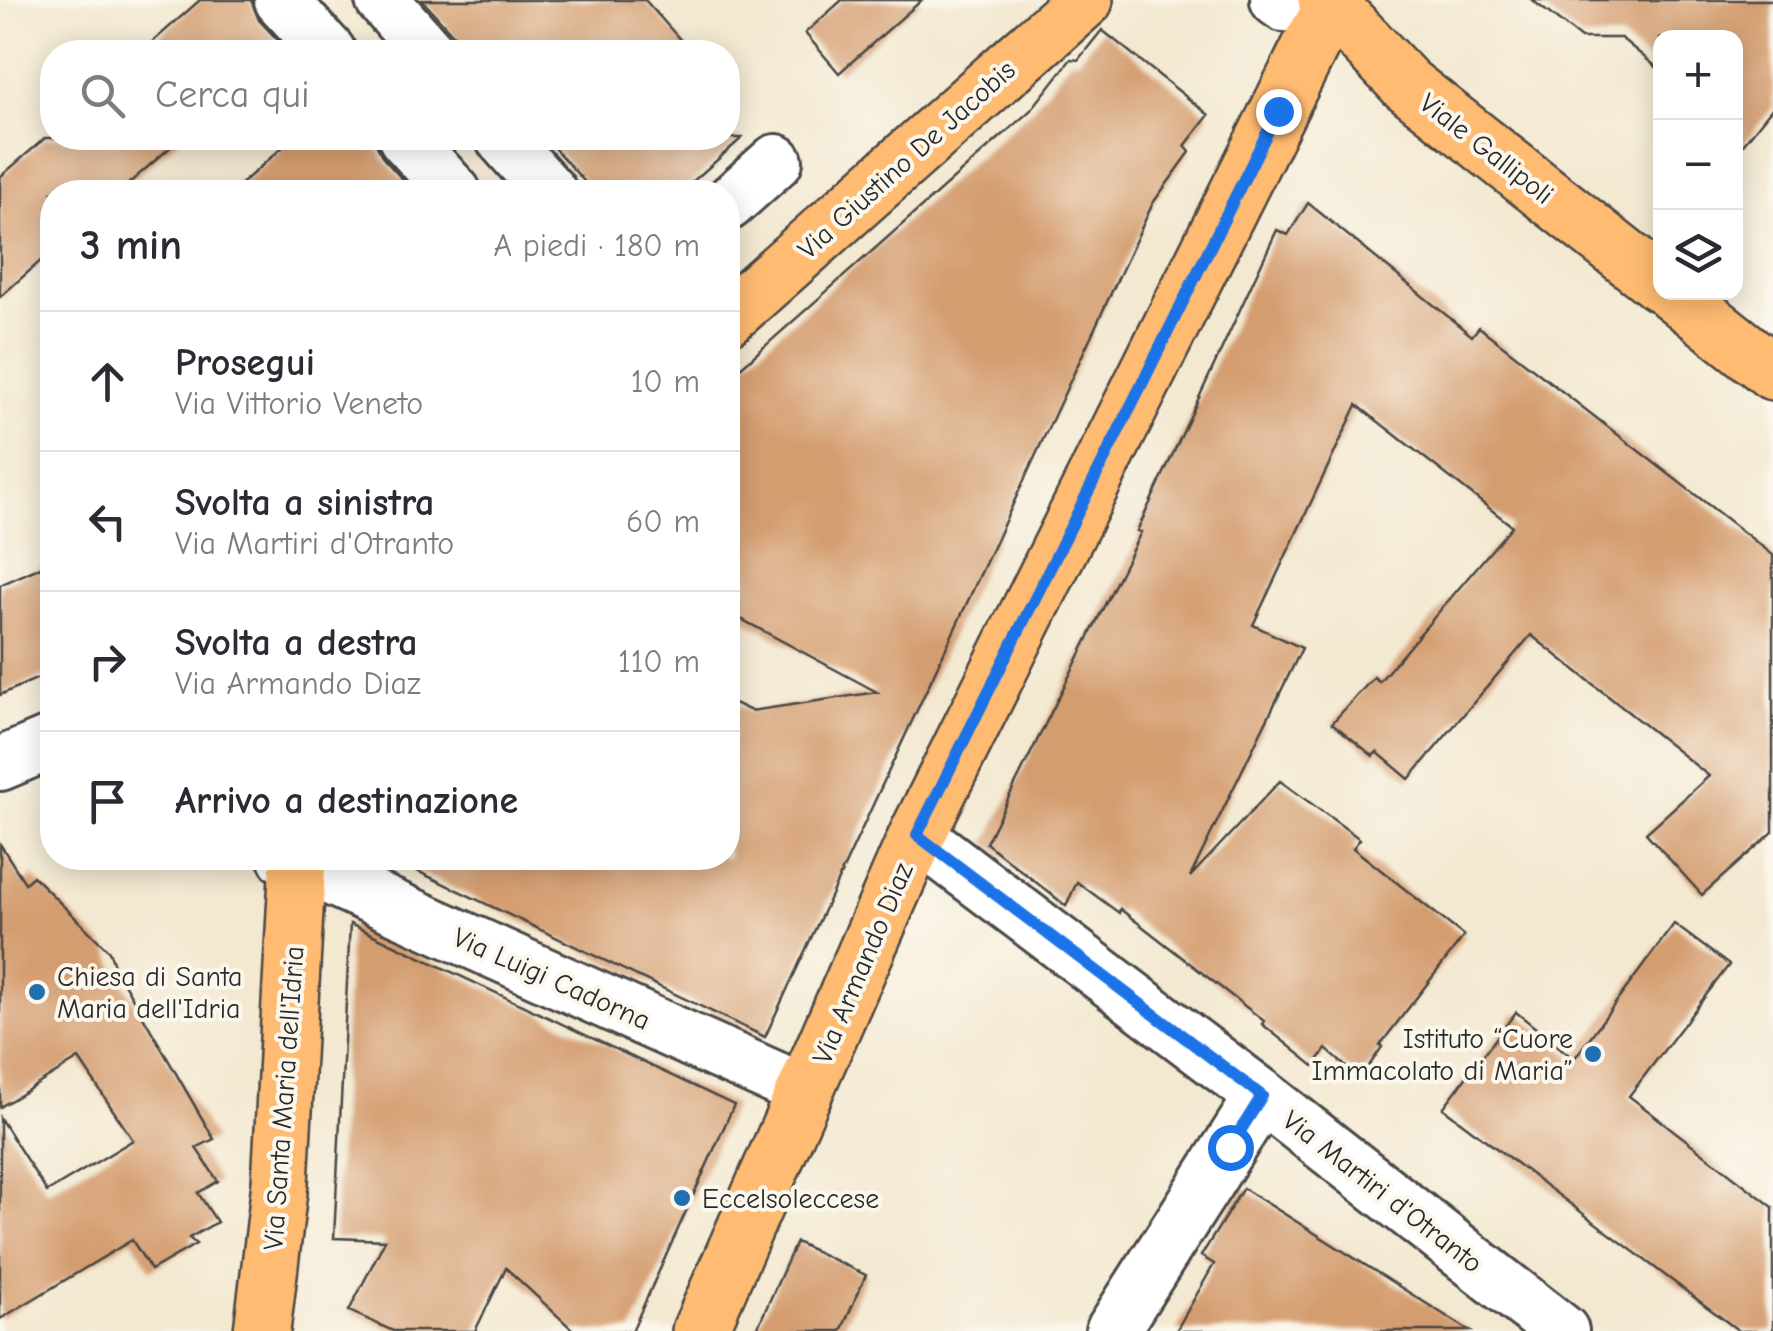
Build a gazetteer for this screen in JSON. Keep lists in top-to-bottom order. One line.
{"streets":{"main road":["Viale Gallipoli","Via Giustino De Jacobis","Via Armando Diaz","Via Santa Maria dell'Idria"],"street":["Via Luigi Cadorna","Via Martiri d'Otranto"]},"crossings":[["Viale Gallipoli","Via Armando Diaz"],["Via Armando Diaz","Via Luigi Cadorna"],["Via Armando Diaz","Via Martiri d'Otranto"]],"places":["Chiesa di Santa Maria dell'Idria","Istituto “Cuore Immacolato di Maria”","Eccelsoleccese"],"page":{"map_buttons":["+","−"],"search":"Cerca qui","heading":["3 min","A piedi · 180 m"],"list":[["Prosegui","Via Vittorio Veneto","10 m"],["Svolta a sinistra","Via Martiri d'Otranto","60 m"],["Svolta a destra","Via Armando Diaz","110 m"],"Arrivo a destinazione"]}}
